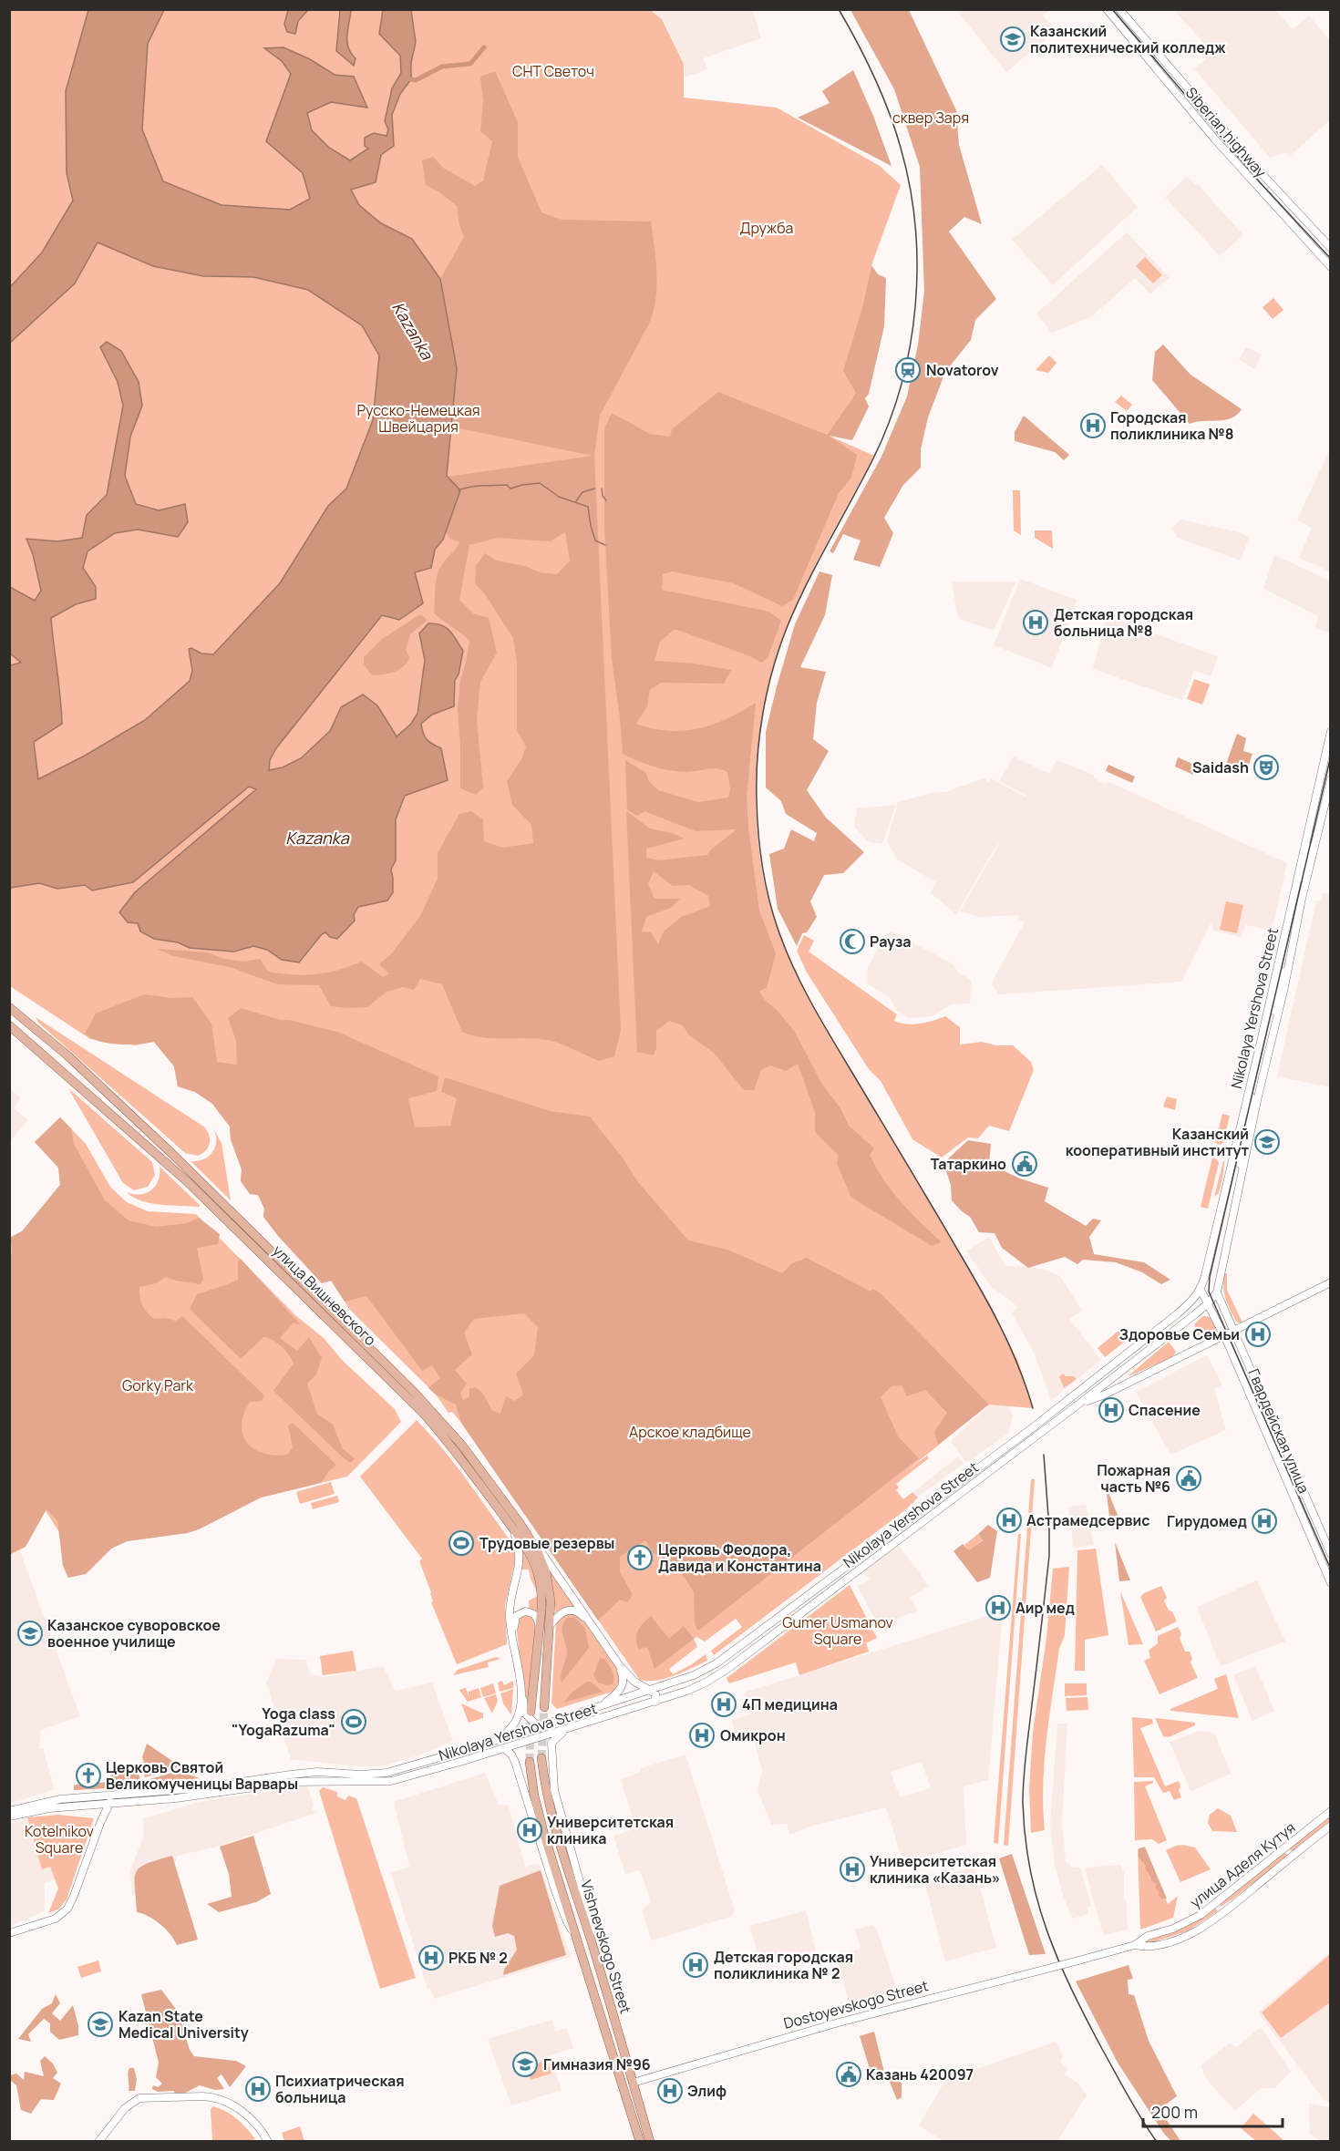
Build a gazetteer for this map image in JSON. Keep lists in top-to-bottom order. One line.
{"streets":{"main road":["Siberian highway","Nikolaya Yershova Street","улица Вишневского","Гвардейская улица","улица Аделя Кутуя","Vishnevskogo Street","Dostoyevskogo Street"]},"crossings":[["Nikolaya Yershova Street","Гвардейская улица"],["улица Аделя Кутуя","Dostoyevskogo Street"],["Vishnevskogo Street","Dostoyevskogo Street"]],"water":["Kazanka"],"parks":["СНТ Светоч","сквер Заря","Дружба","Русско-Немецкая Швейцария","Gorky Park","Арское кладбище","Gumer Usmanov Square","Kotelnikov Square"],"places":{"school or university":["Казанский политехнический колледж","Казанский кооперативный институт","Казанское суворовское военное училище","Kazan State Medical University","Гимназия №96"],"station":["Novatorov"],"hospital":["Городская поликлиника №8","Детская городская больница №8","Здоровье Семьи","Спасение","Астрамедсервис","Гирудомед","Аир мед","4П медицина","Омикрон","Университетская клиника","Университетская клиника «Казань»","РКБ № 2","Детская городская поликлиника № 2","Психиатрическая больница","Элиф"],"theatre":["Saidash"],"mosque":["Рауза"],"public building":["Татаркино","Пожарная часть №6","Казань 420097"],"sports":["Трудовые резервы","Yoga class \"YogaRazuma\""],"church":["Церковь Феодора, Давида и Константина","Церковь Святой Великомученицы Варвары"]},"scale_bar":"200 m"}
